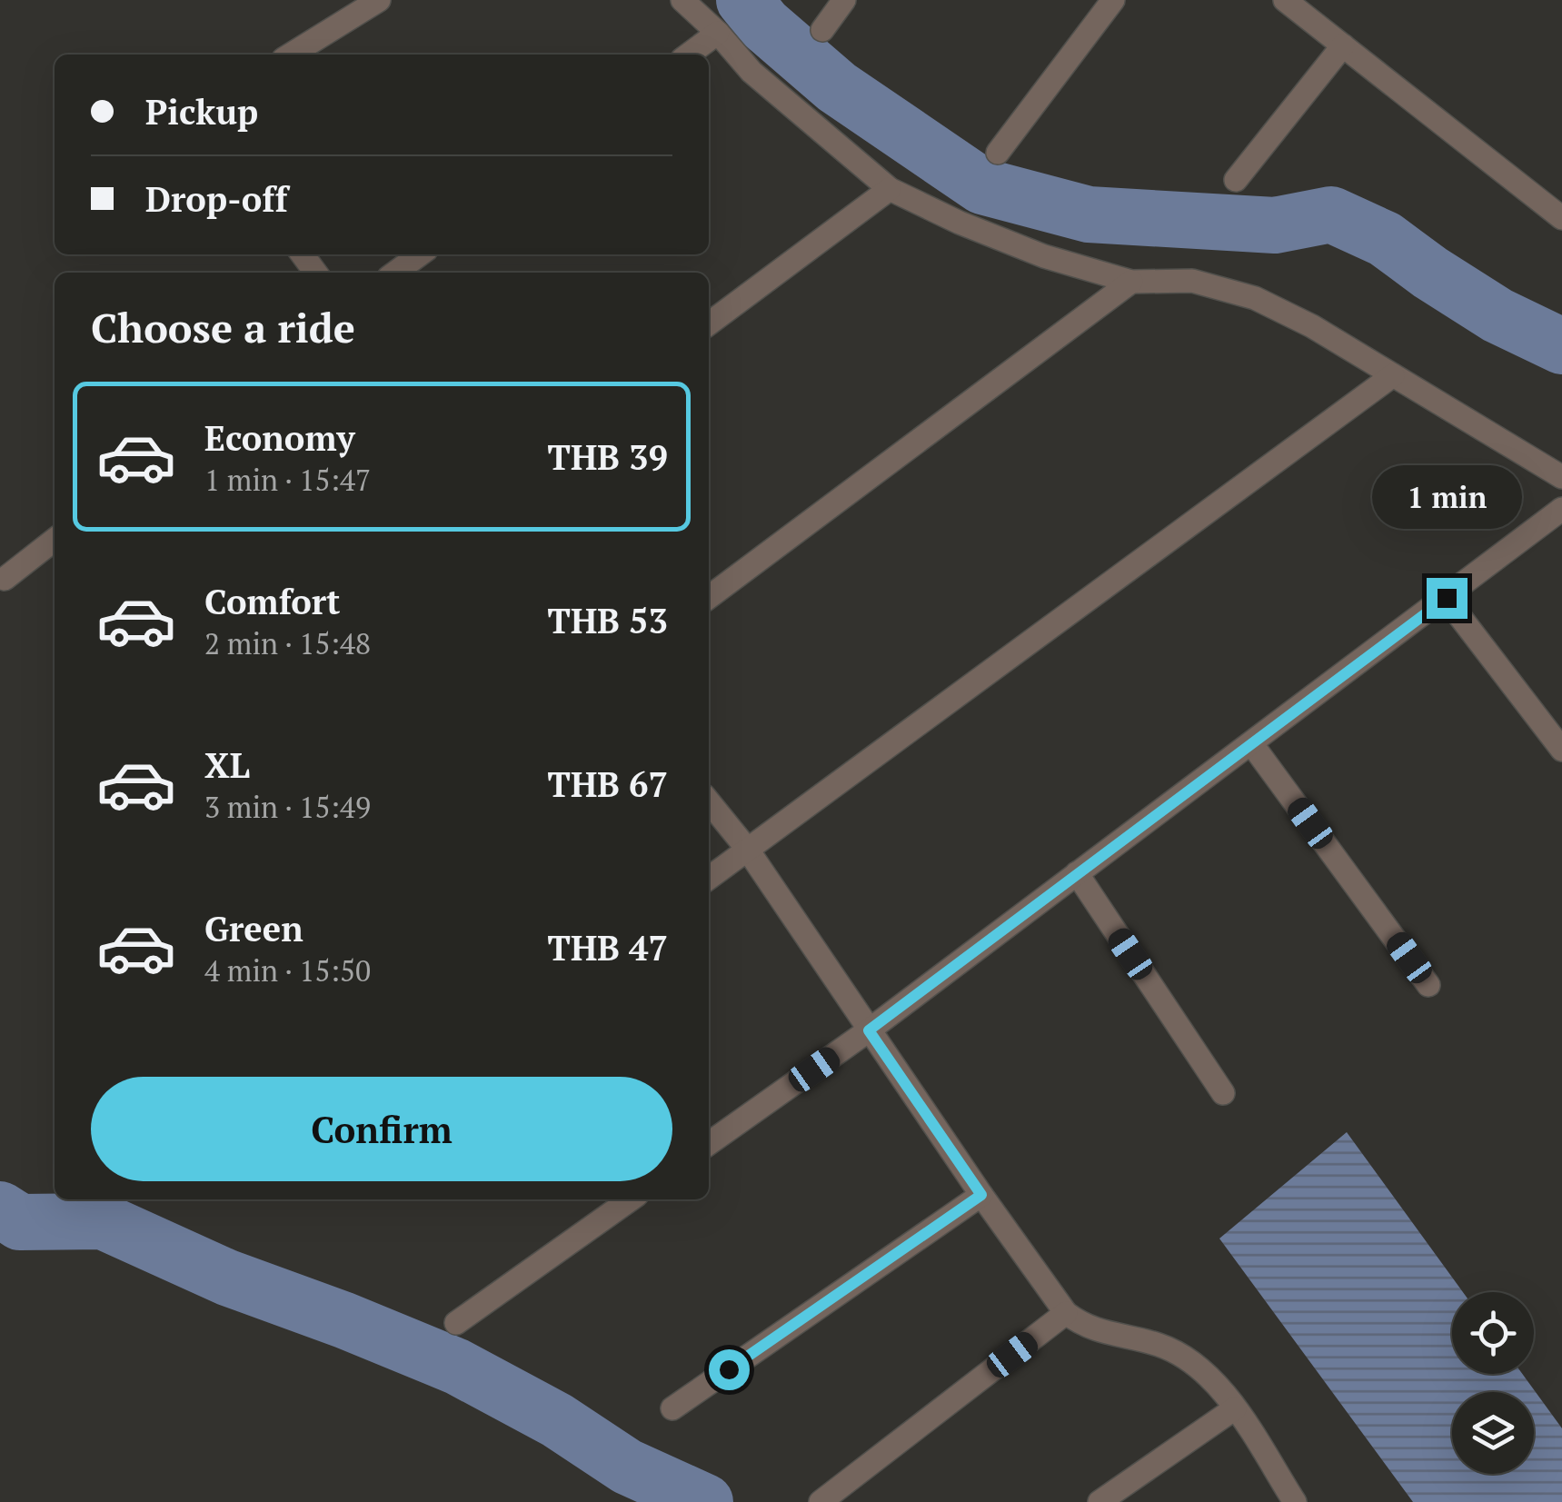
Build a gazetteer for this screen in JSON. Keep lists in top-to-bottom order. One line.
{"page":{"banner":["Pickup","Drop-off"],"heading":"Choose a ride","list":[{"name":"Economy","note":"1 min · 15:47","value":"THB 39"},{"name":"Comfort","note":"2 min · 15:48","value":"THB 53"},{"name":"XL","note":"3 min · 15:49","value":"THB 67"},{"name":"Green","note":"4 min · 15:50","value":"THB 47"}],"bubble":"1 min","buttons":"Confirm"}}
